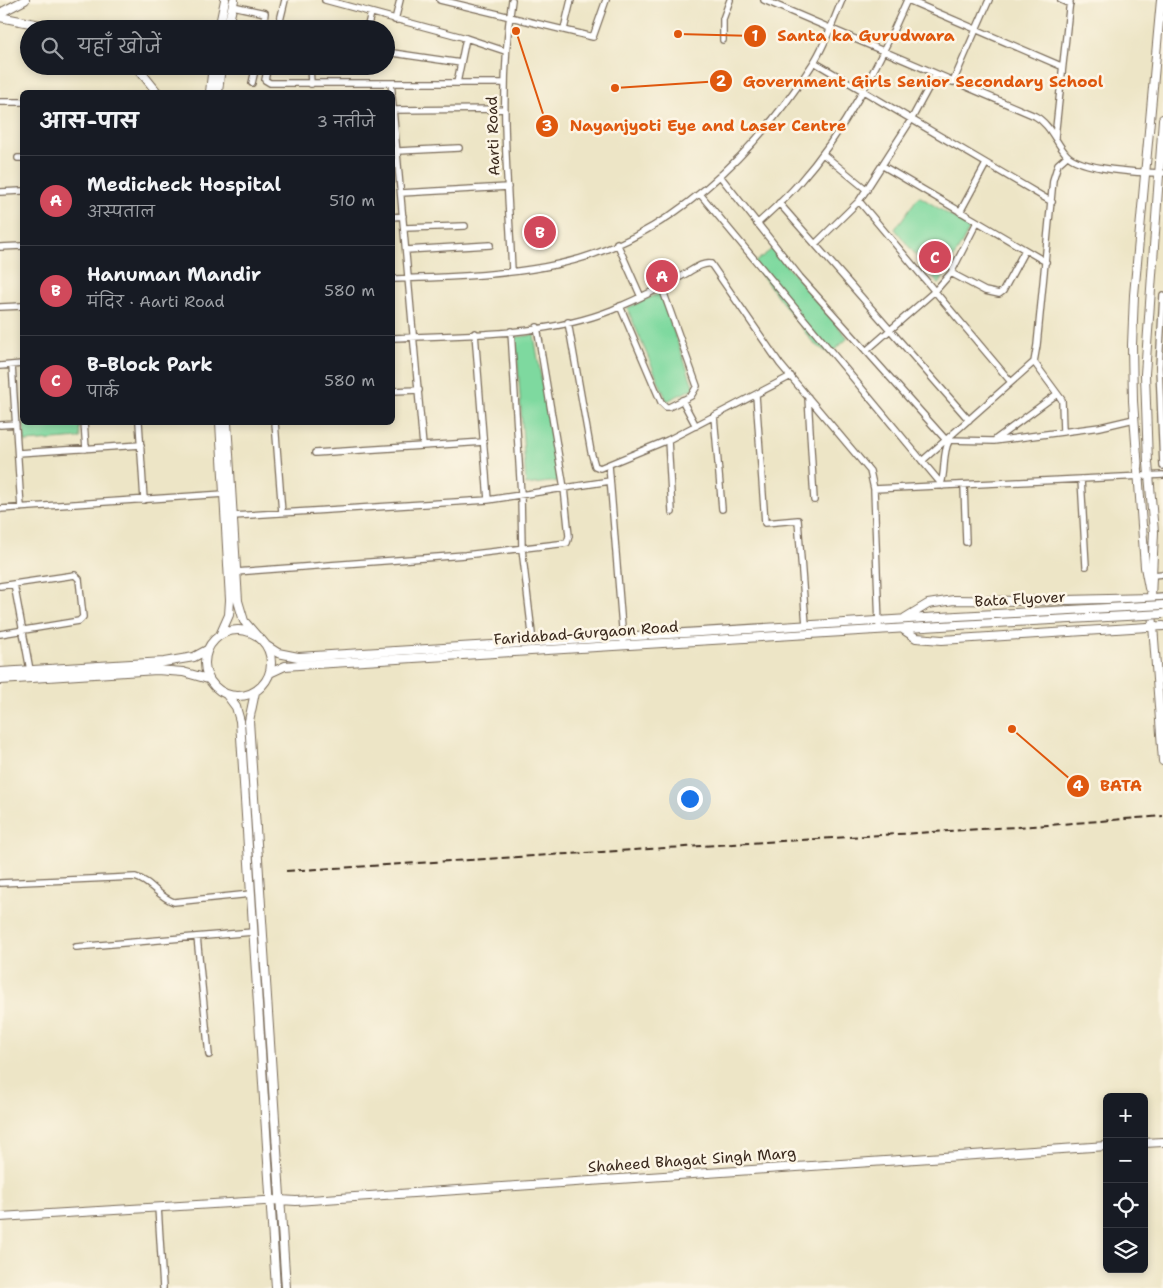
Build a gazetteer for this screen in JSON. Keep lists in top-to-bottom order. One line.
{"streets":{"street":["Aarti Road","Bata Flyover","Faridabad-Gurgaon Road","Shaheed Bhagat Singh Marg"]},"crossings":[["Bata Flyover","Faridabad-Gurgaon Road"]],"places":["Nayanjyoti Eye and Laser Centre","Santa ka Gurudwara","Government Girls Senior Secondary School","BATA"],"page":{"search":"यहाँ खोजें","heading":["आस-पास","3 नतीजे"],"list":[{"mark":"A","name":"Medicheck Hospital","note":"अस्पताल","value":"510 m"},{"mark":"B","name":"Hanuman Mandir","note":"मंदिर · Aarti Road","value":"580 m"},{"mark":"C","name":"B-Block Park","note":"पार्क","value":"580 m"}],"pins":["B","C","A"],"map_buttons":["+","−"]}}
